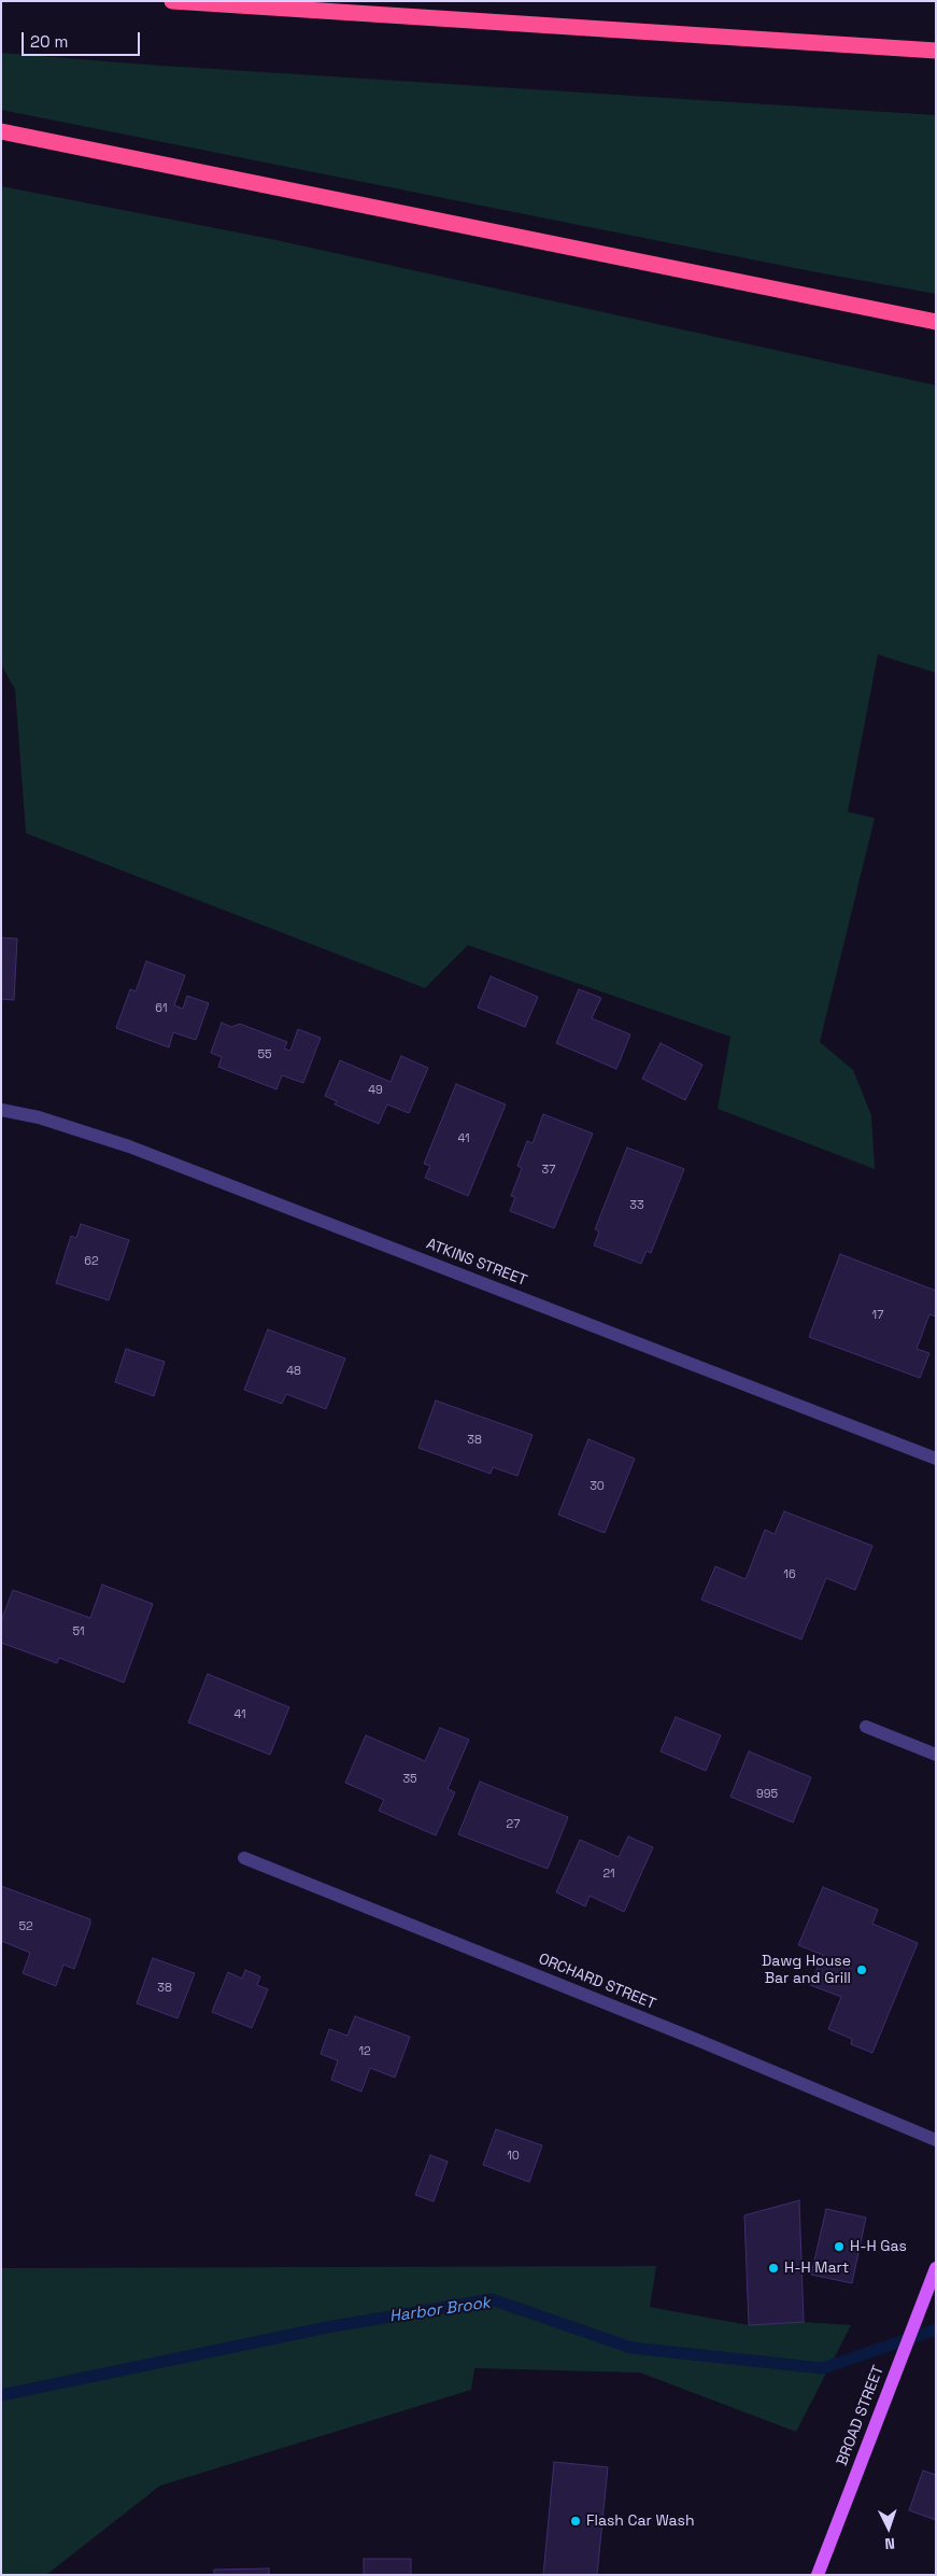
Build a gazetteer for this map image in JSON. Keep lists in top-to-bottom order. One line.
{"streets":{"main road":["BROAD STREET"],"street":["ATKINS STREET","ORCHARD STREET"]},"water":["Harbor Brook"],"places":["Dawg House Bar and Grill","H-H Gas","H-H Mart","Flash Car Wash"],"house_numbers":["61","55","49","41","37","33","62","17","48","38","30","16","51","41","35","995","27","21","52","38","12","10"],"scale_bar":"20 m","north":"bottom"}
